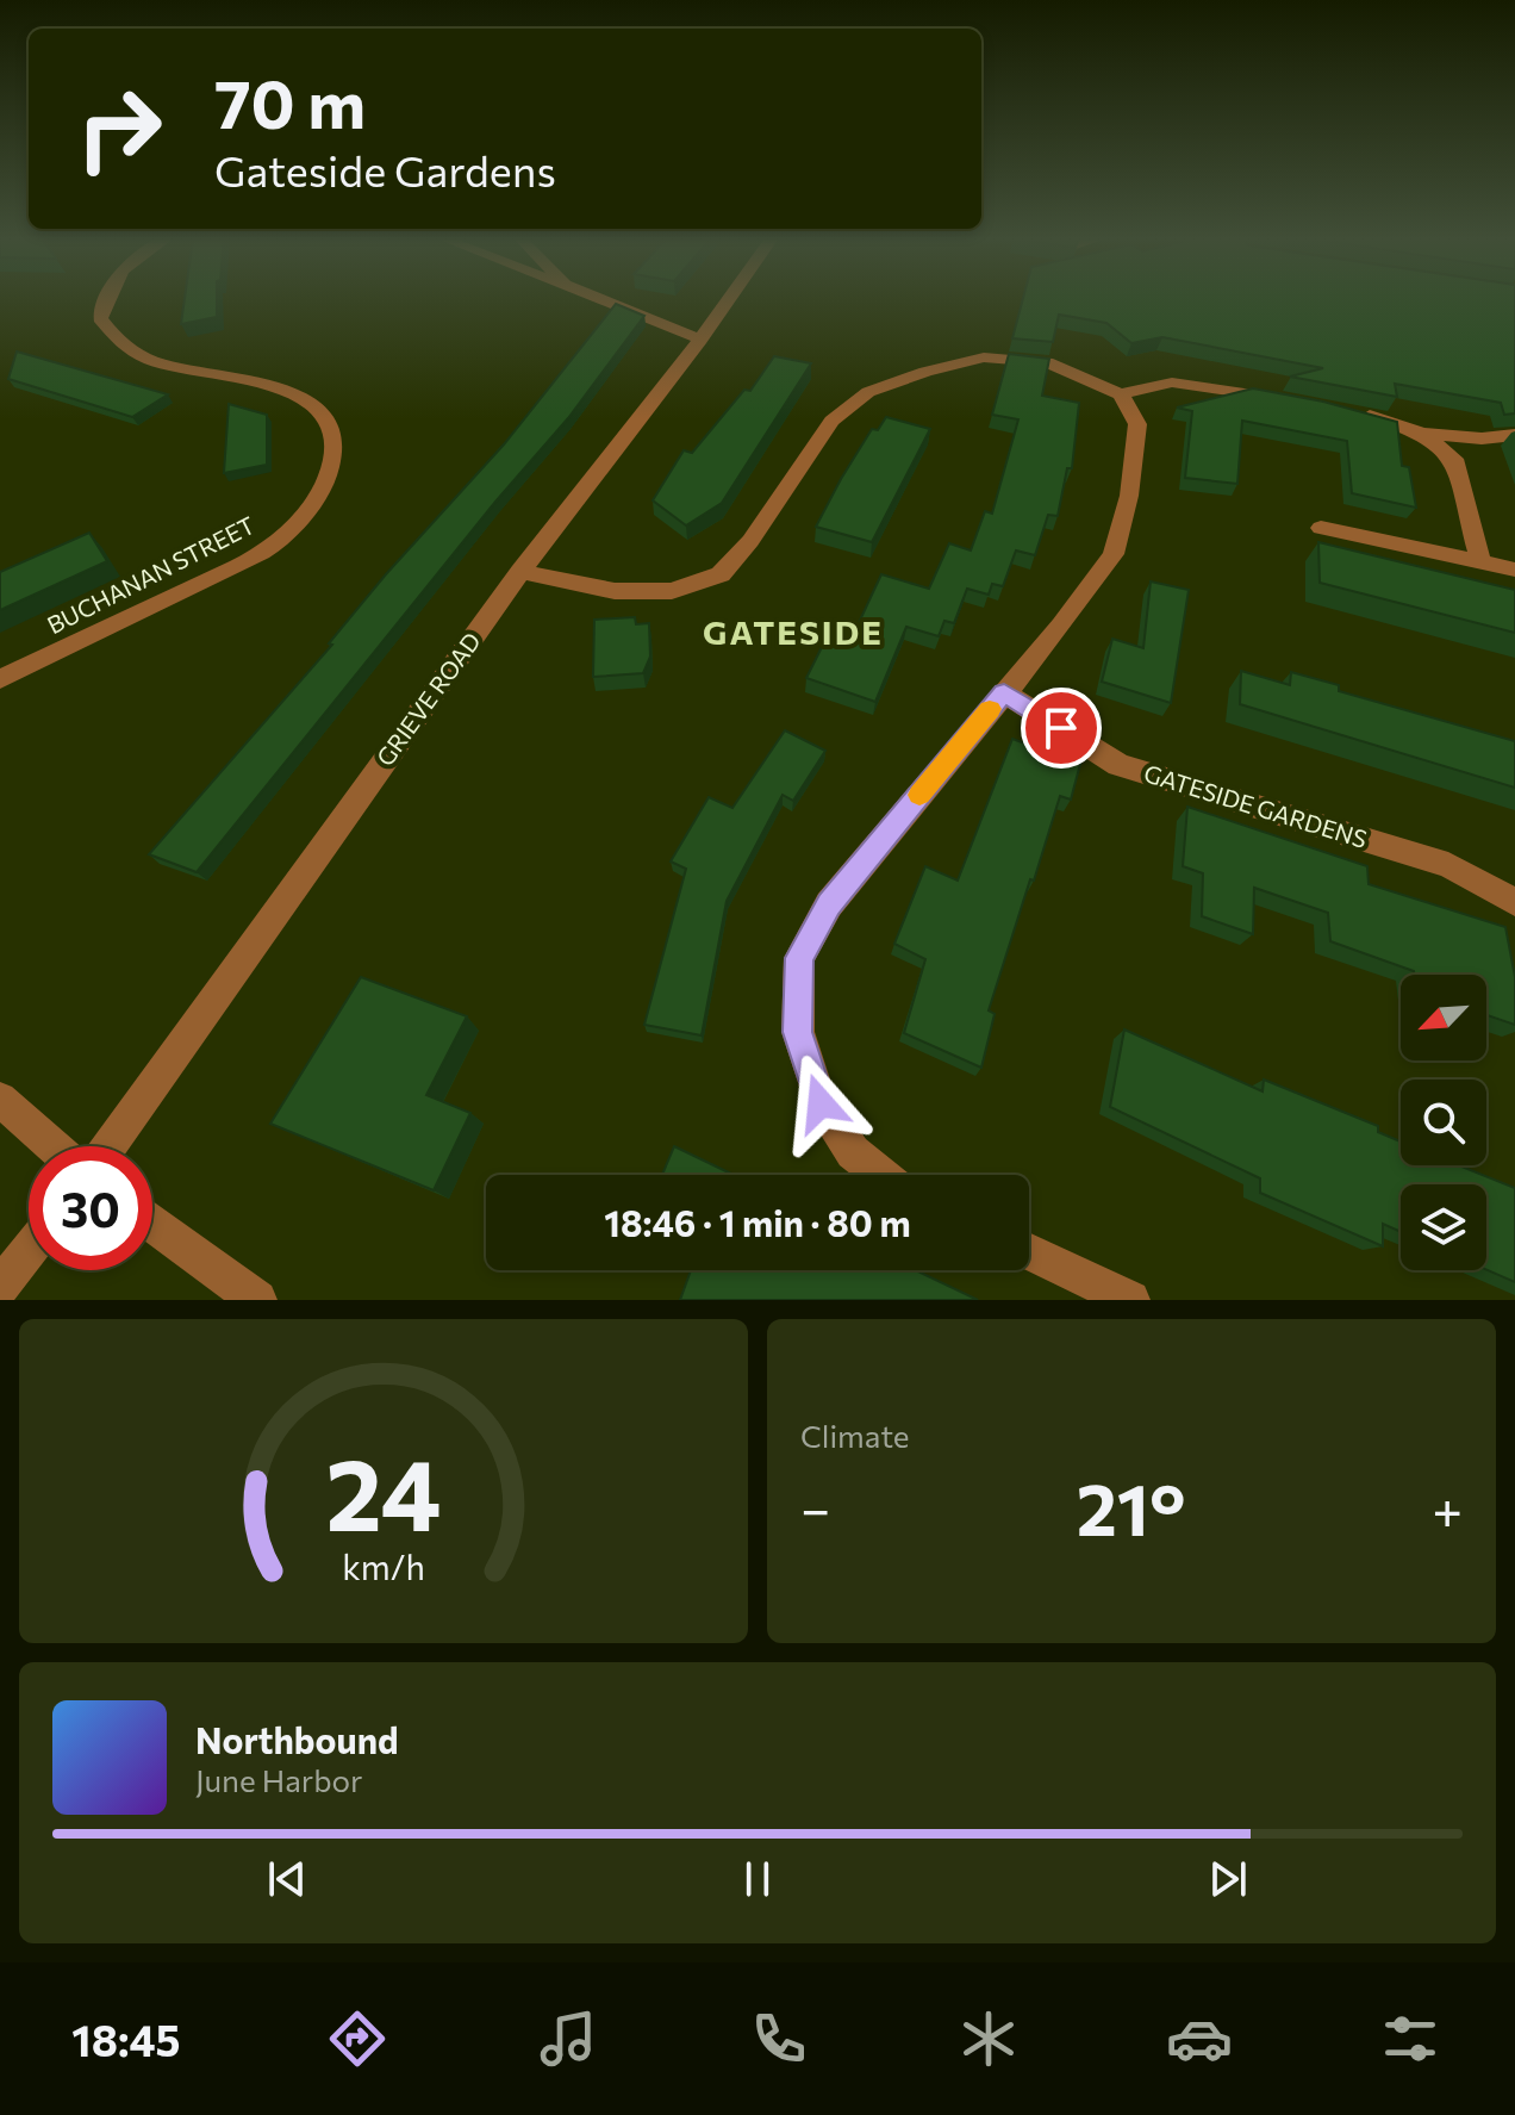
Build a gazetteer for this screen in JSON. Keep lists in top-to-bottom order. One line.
{"streets":{"street":["BUCHANAN STREET","GRIEVE ROAD","GATESIDE GARDENS"]},"districts":["GATESIDE"],"north":"bottom left","page":{"turn":["70 m","Gateside Gardens"],"limit":"30","trip":"18:46 · 1 min · 80 m","tile":"Climate","heat":["−","21°","+"],"song":["Northbound","June Harbor"],"tabs":"18:45","gauge":["24","km/h"]}}
